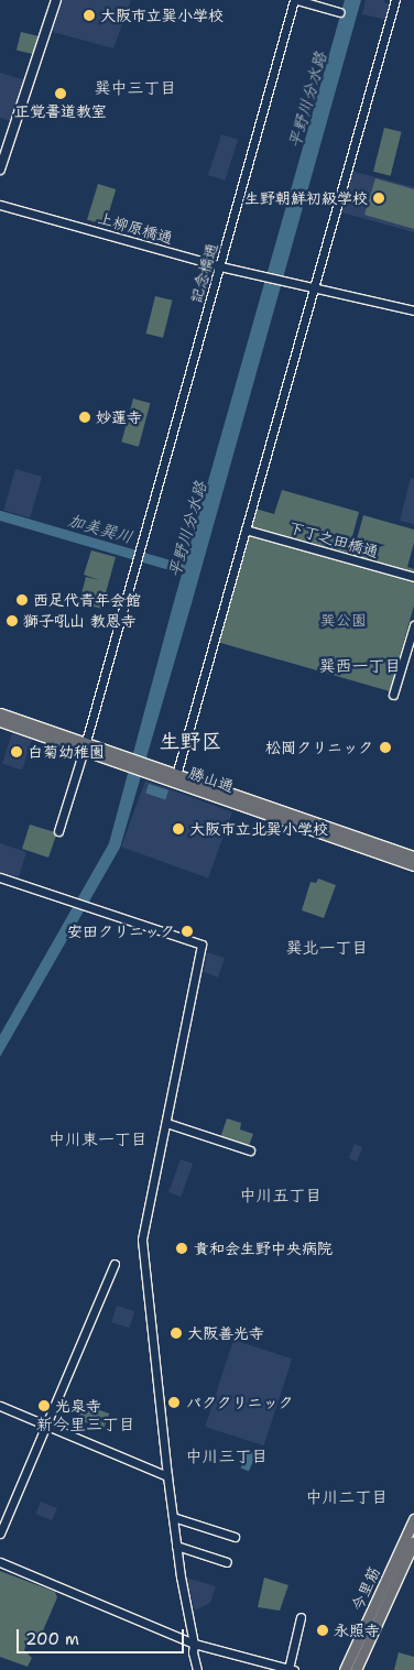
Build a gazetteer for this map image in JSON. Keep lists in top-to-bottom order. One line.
{"streets":{"main road":["勝山通","今里筋"],"street":["上柳原橋通","記念橋通","下丁之田橋通"]},"crossings":[["上柳原橋通","記念橋通"],["記念橋通","勝山通"]],"districts":["巽中三丁目","巽西一丁目","生野区","巽北一丁目","中川東一丁目","中川五丁目","新今里三丁目","中川三丁目","中川二丁目"],"water":["平野川分水路","加美巽川"],"parks":["巽公園"],"places":["大阪市立巽小学校","正覚書道教室","生野朝鮮初級学校","妙蓮寺","西足代青年会館","獅子吼山 教恩寺","松岡クリニック","白菊幼稚園","大阪市立北巽小学校","安田クリニック","貴和会生野中央病院","大阪善光寺","パククリニック","光泉寺","永照寺"],"scale_bar":"200 m"}
